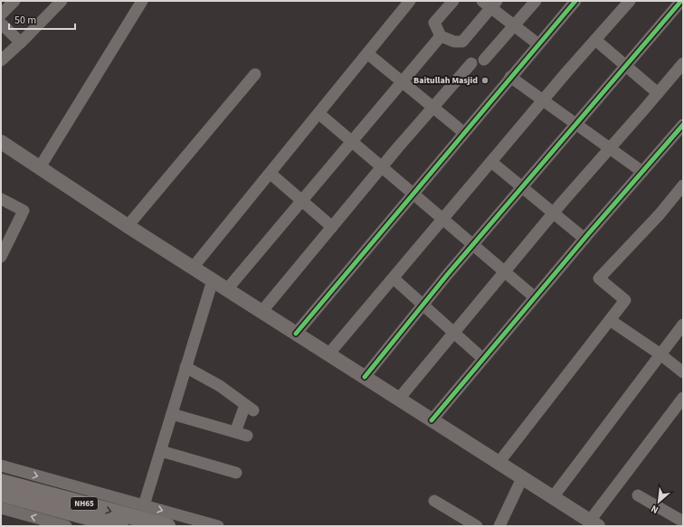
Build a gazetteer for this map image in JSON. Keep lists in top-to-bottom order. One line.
{"streets":{"highway":["NH65"]},"places":["Baitullah Masjid"],"scale_bar":"50 m","north":"bottom left"}
